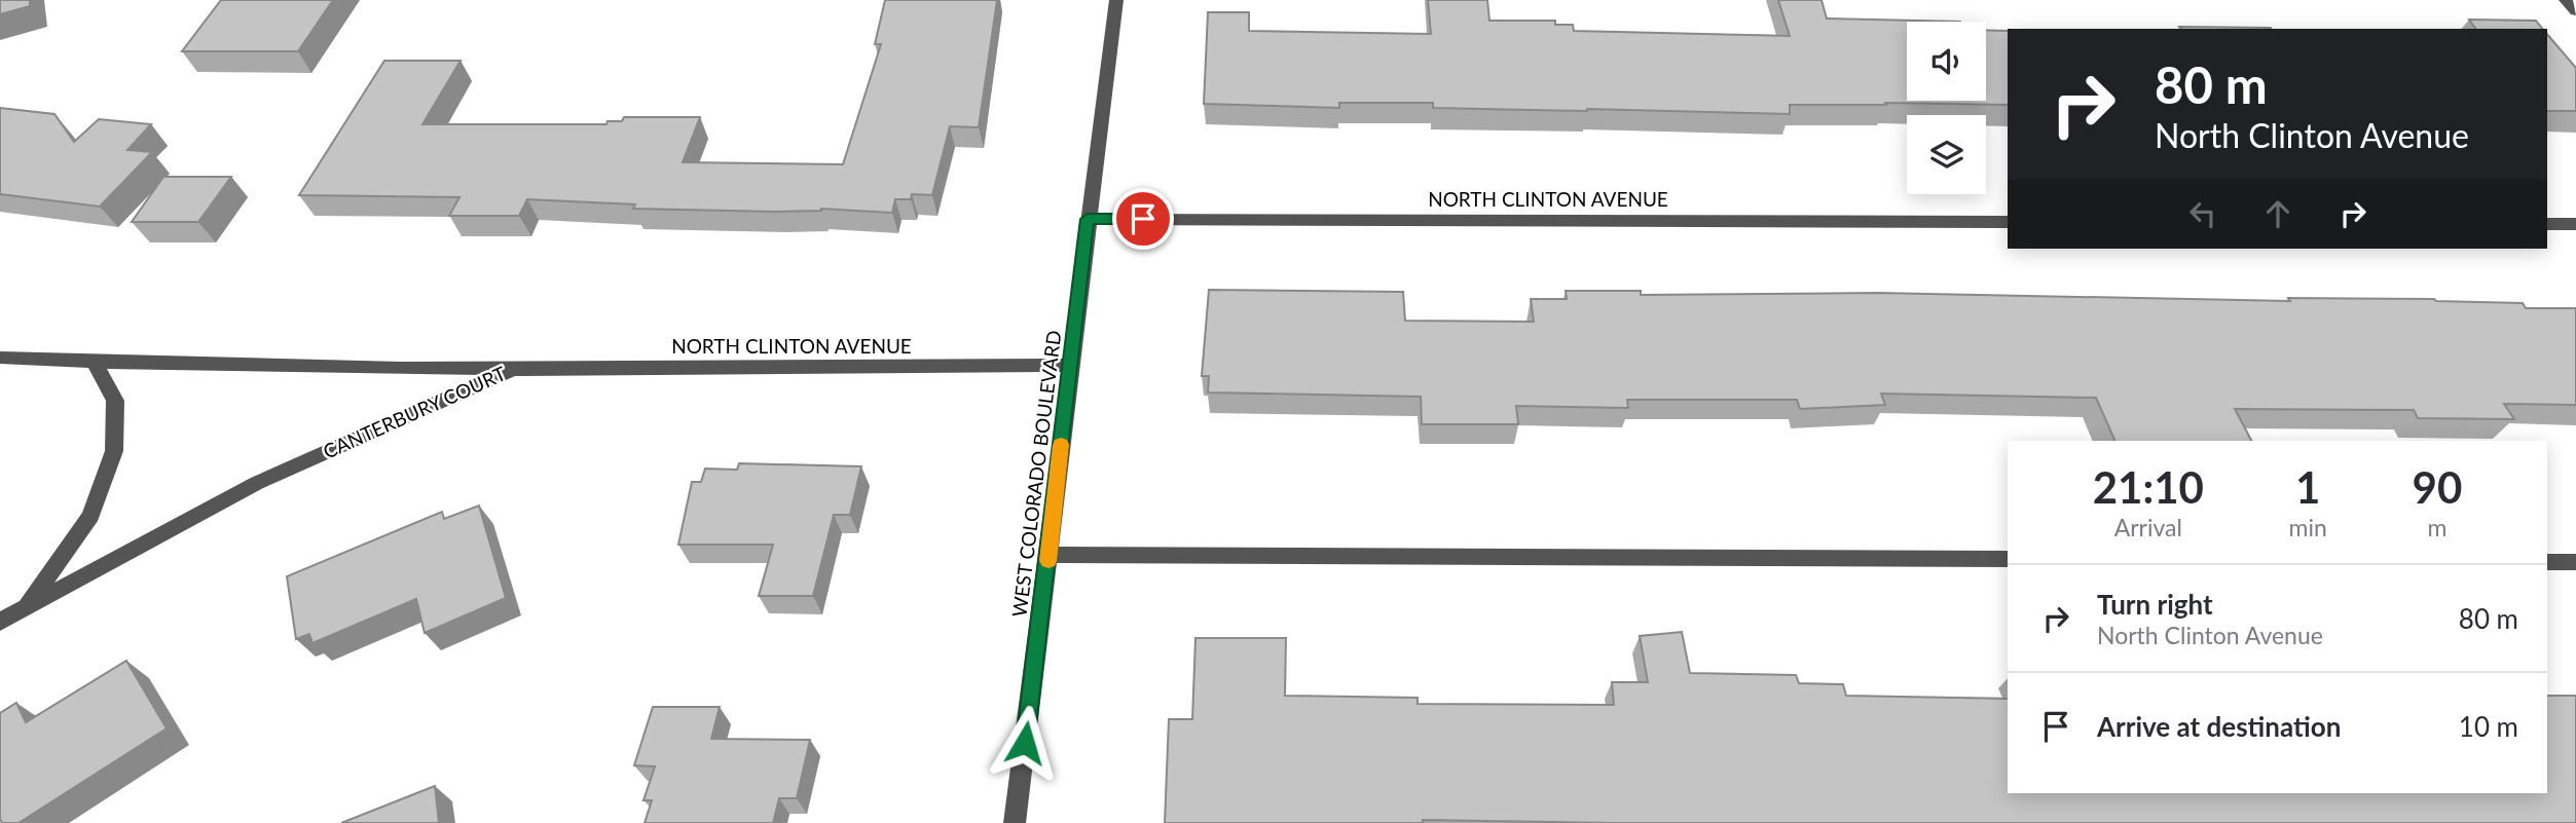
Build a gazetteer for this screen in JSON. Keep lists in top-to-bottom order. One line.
{"streets":{"street":["NORTH CLINTON AVENUE","CANTERBURY COURT","WEST COLORADO BOULEVARD"]},"crossings":[["NORTH CLINTON AVENUE","CANTERBURY COURT"],["NORTH CLINTON AVENUE","WEST COLORADO BOULEVARD"]],"page":{"turn":["80 m","North Clinton Avenue"],"eta":["21:10","Arrival","1","min","90","m"],"list":[{"name":"Turn right","note":"North Clinton Avenue","value":"80 m"},{"name":"Arrive at destination","value":"10 m"}]}}
